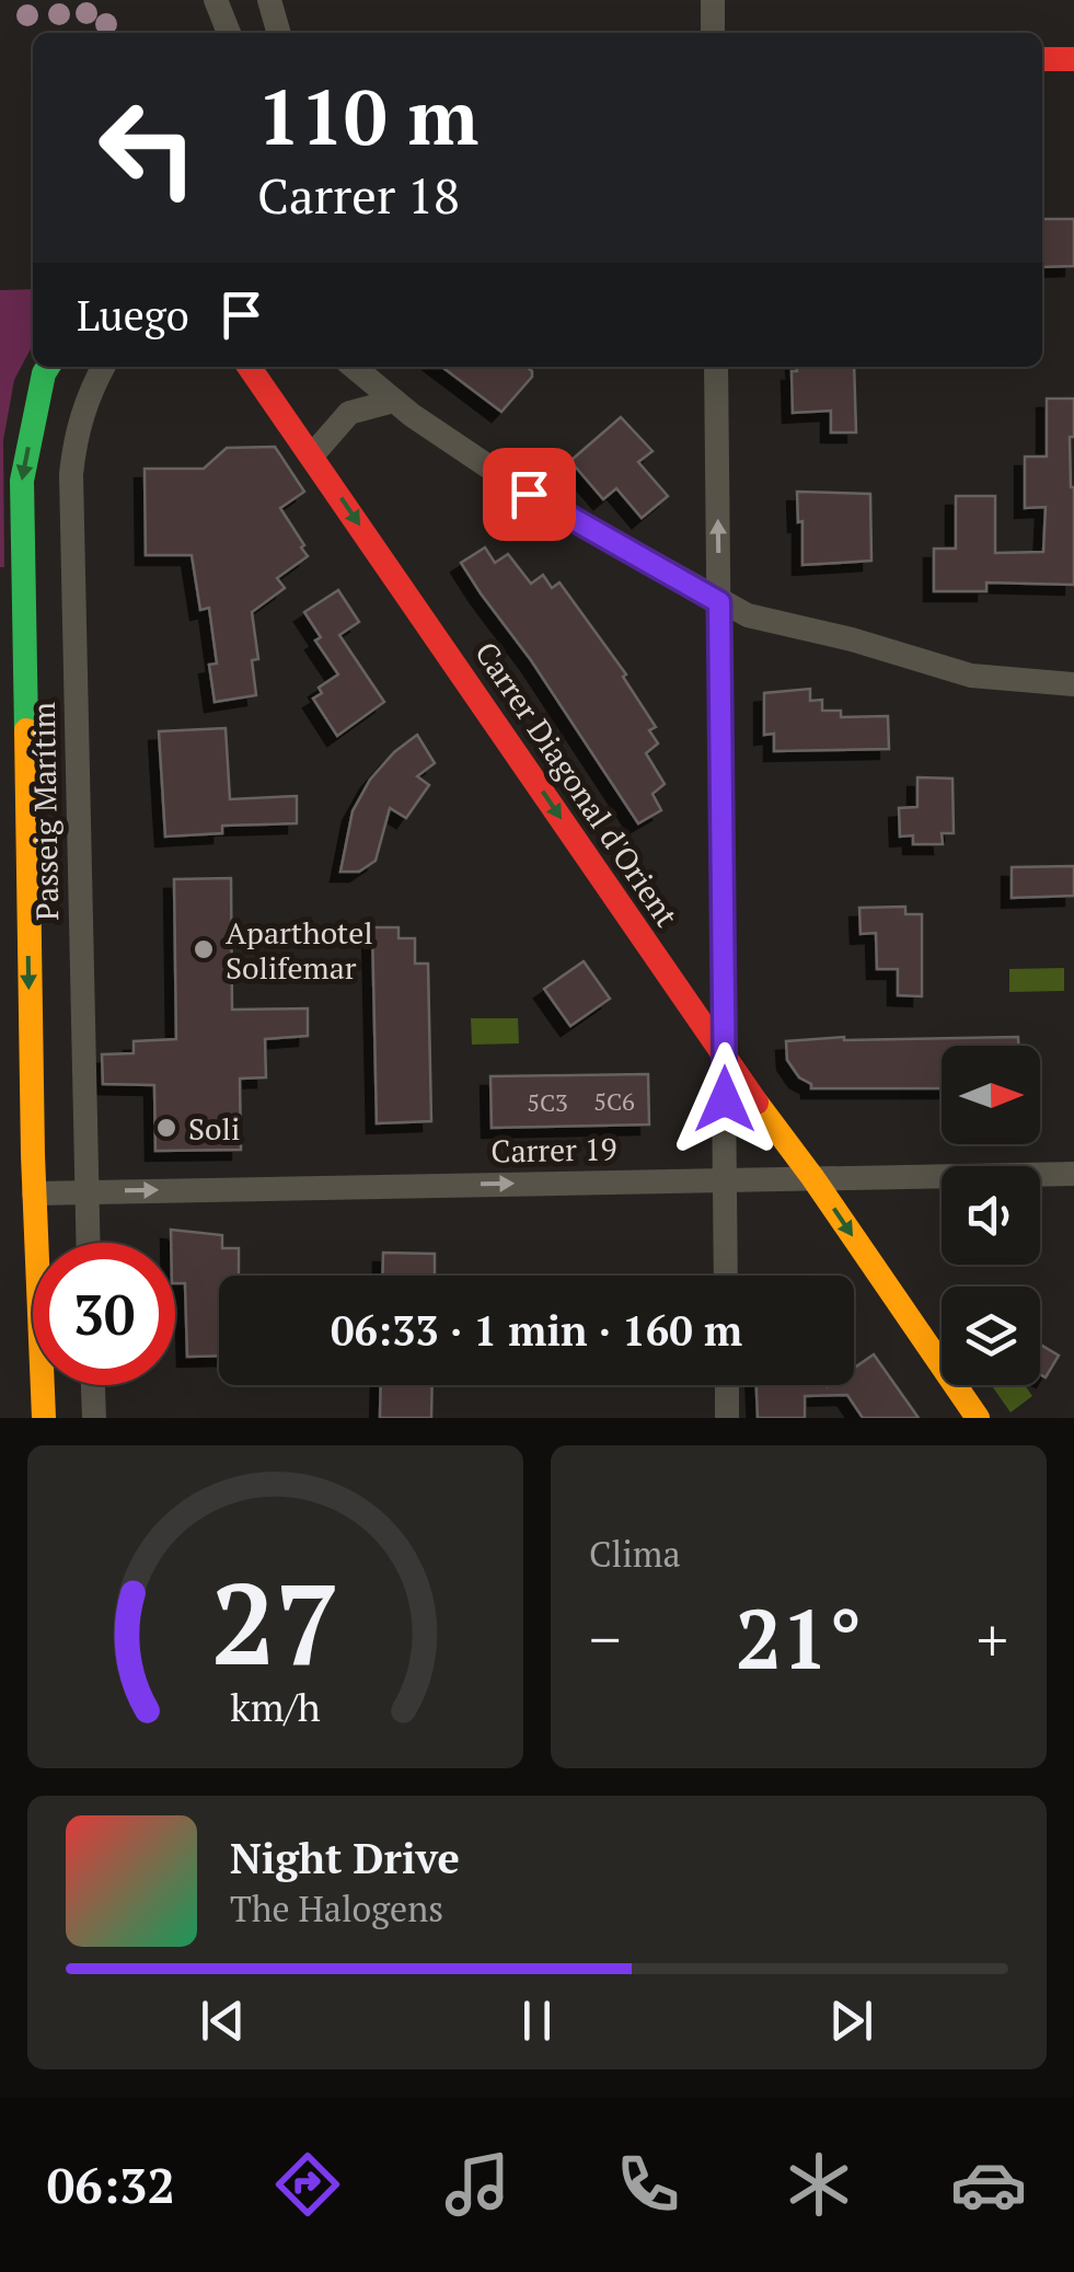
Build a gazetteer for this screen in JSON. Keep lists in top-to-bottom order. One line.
{"streets":{"street":["Carrer Diagonal d'Orient","Passeig Marítim","Carrer 19"]},"crossings":[["Carrer Diagonal d'Orient","Carrer 19"],["Passeig Marítim","Carrer 19"]],"one_way":["Carrer 19"],"places":["Aparthotel Solifemar","Soli"],"house_numbers":["5C6","5C3"],"north":"right","page":{"turn":["110 m","Carrer 18"],"then":"Luego","limit":"30","trip":"06:33 · 1 min · 160 m","tile":"Clima","heat":["−","21°","+"],"song":["Night Drive","The Halogens"],"tabs":"06:32","gauge":["27","km/h"]}}
